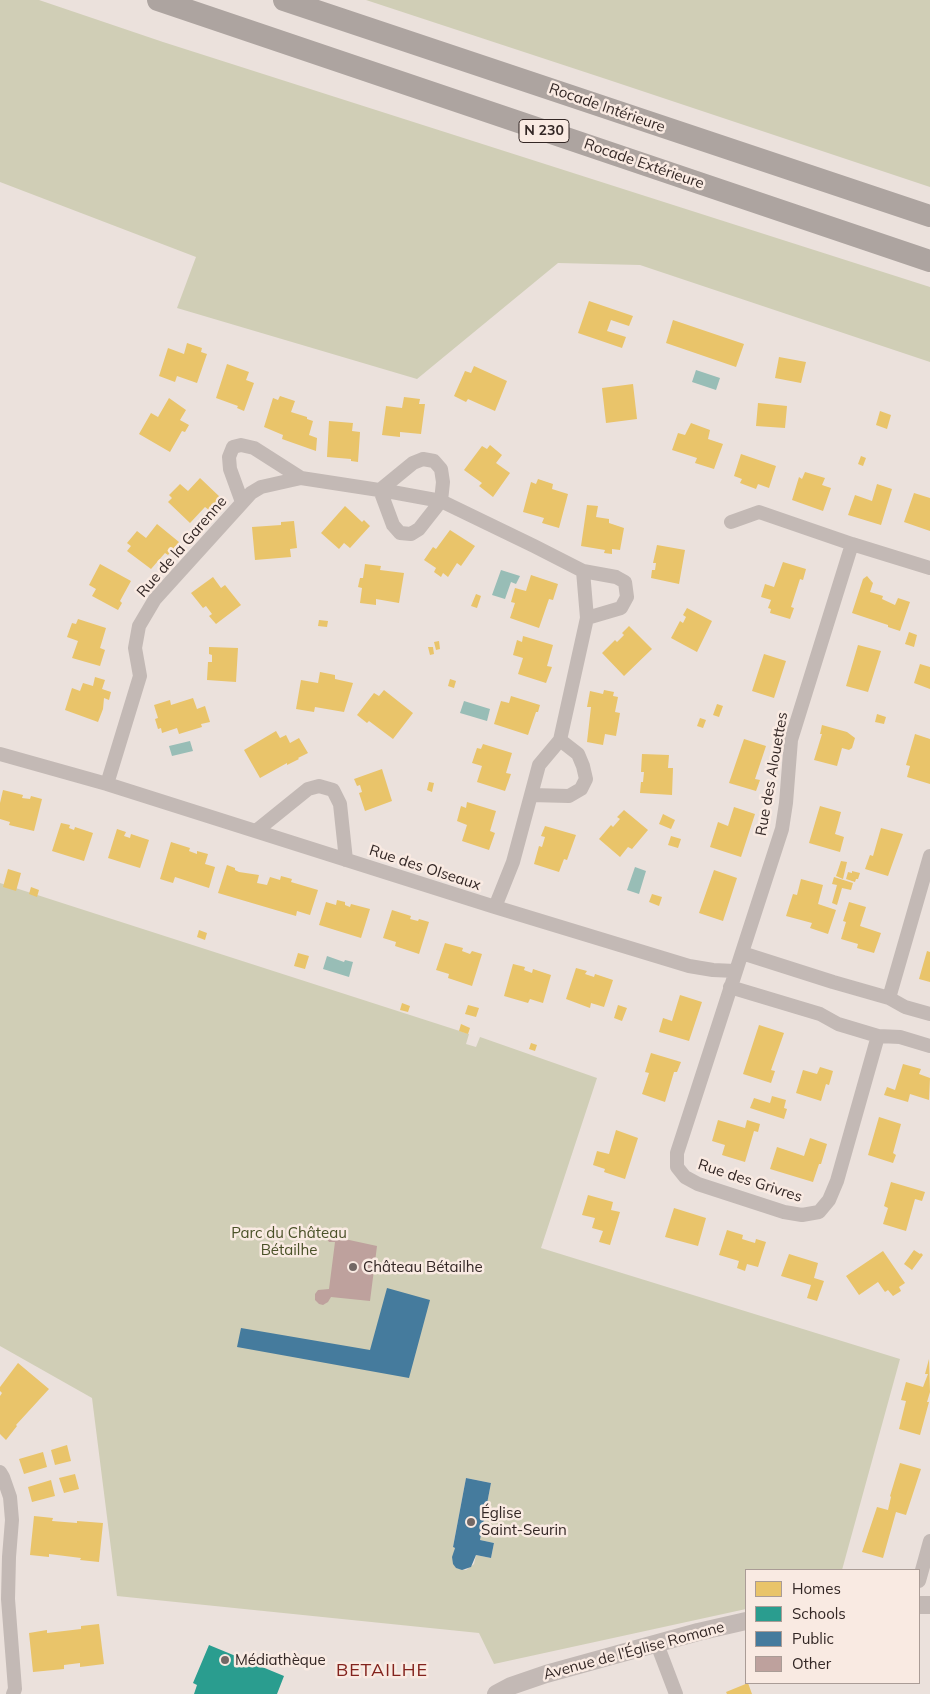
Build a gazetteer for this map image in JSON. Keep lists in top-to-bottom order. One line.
{"streets":{"highway":["Rocade Intérieure","N 230","Rocade Extérieure"],"street":["Rue de la Garenne","Rue des Alouettes","Rue des OIseaux","Rue des Grivres","Avenue de l'Église Romane"]},"crossings":[["Rue de la Garenne","Rue des OIseaux"],["Rue des Alouettes","Rue des OIseaux"],["Rue des Alouettes","Rue des Grivres"]],"districts":["BETAILHE"],"parks":["Parc du Château Bétailhe"],"places":["Château Bétailhe","Église Saint-Seurin","Médiathèque"],"legend":["Homes","Schools","Public","Other"]}
